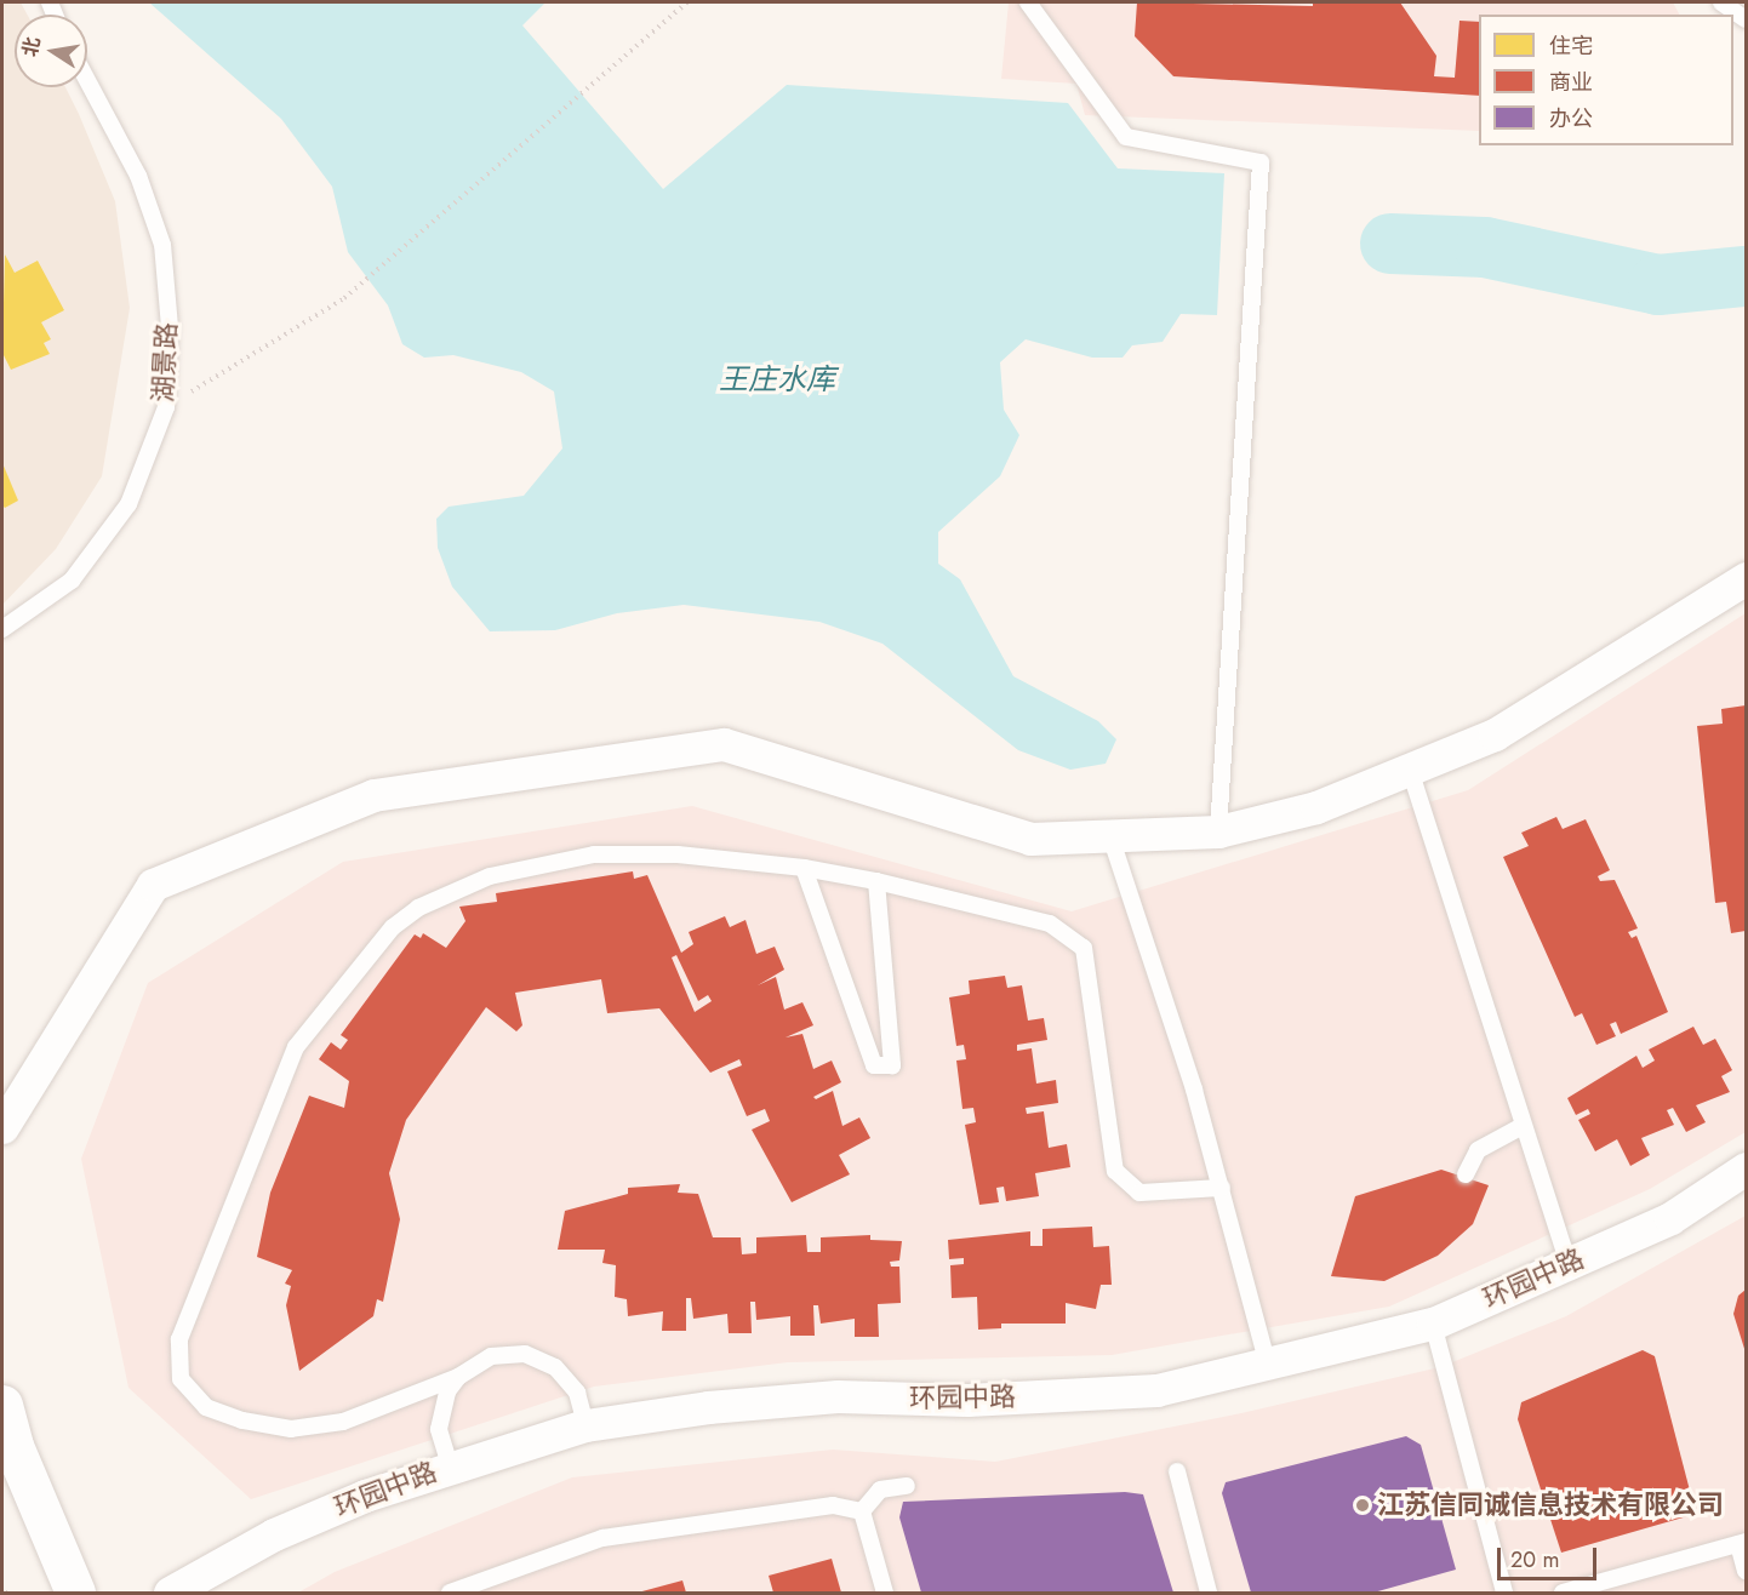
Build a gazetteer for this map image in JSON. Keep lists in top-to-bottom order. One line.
{"streets":{"street":["环园中路"],"lane":["湖景路"]},"water":["王庄水库"],"places":["江苏信同诚信息技术有限公司"],"legend":["住宅","商业","办公"],"scale_bar":"20 m","north":"left"}
